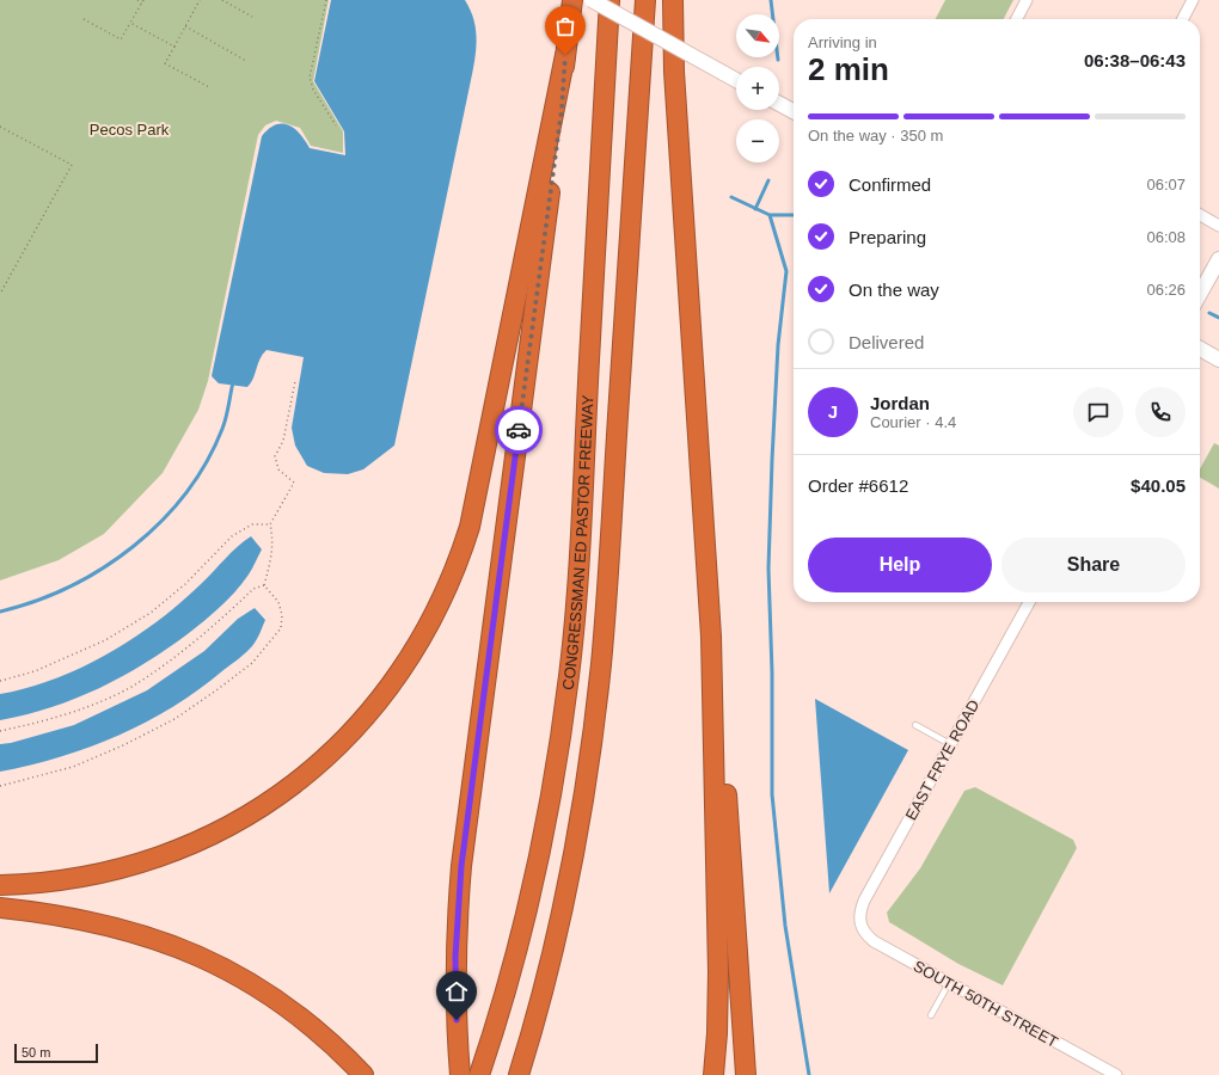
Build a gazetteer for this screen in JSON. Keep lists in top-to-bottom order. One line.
{"streets":{"highway":["CONGRESSMAN ED PASTOR FREEWAY"],"street":["EAST FRYE ROAD","SOUTH 50TH STREET"]},"crossings":[["EAST FRYE ROAD","SOUTH 50TH STREET"]],"parks":["Pecos Park"],"scale_bar":"50 m","north":"bottom right","page":{"map_buttons":["+","−"],"heading":["2 min","Arriving in","06:38–06:43"],"panel":["Jordan","Courier · 4.4","Order #6612","$40.05"],"bar":"On the way · 350 m","list":[["Confirmed","06:07"],["Preparing","06:08"],["On the way","06:26"],"Delivered"],"round":"J","buttons":["Help","Share"],"scale":"50 m"}}
